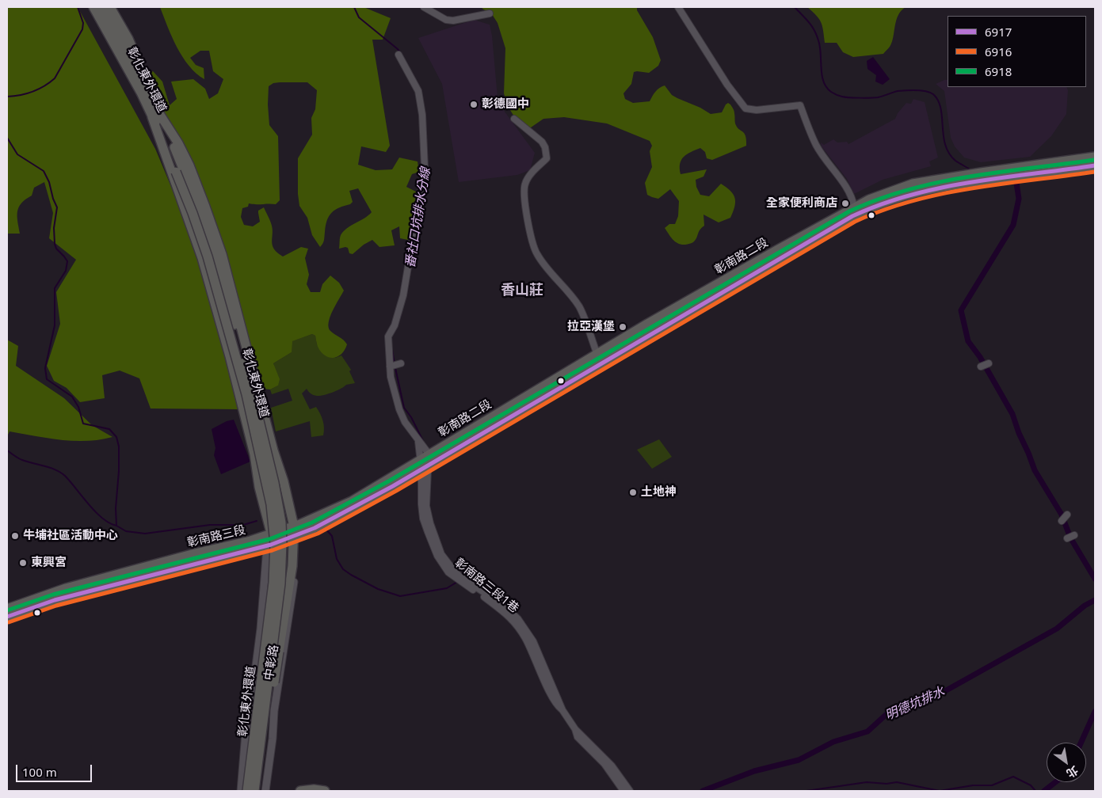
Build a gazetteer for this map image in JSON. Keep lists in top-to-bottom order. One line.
{"streets":{"main road":["彰化東外環道","彰南路二段","彰南路三段"],"street":["彰南路三段1巷","中彰路"]},"crossings":[["彰南路二段","彰南路三段"],["彰南路二段","彰南路三段1巷"],["彰南路三段","彰南路三段1巷"],["彰南路三段","中彰路"]],"districts":["香山莊"],"water":["番社口坑排水分線","明德坑排水"],"places":["彰德國中","全家便利商店","拉亞漢堡","土地神","牛埔社區活動中心","東興宮"],"lines":["transit line 6918","transit line 6917","transit line 6916"],"legend":["6917","6916","6918"],"scale_bar":"100 m","north":"bottom right"}
